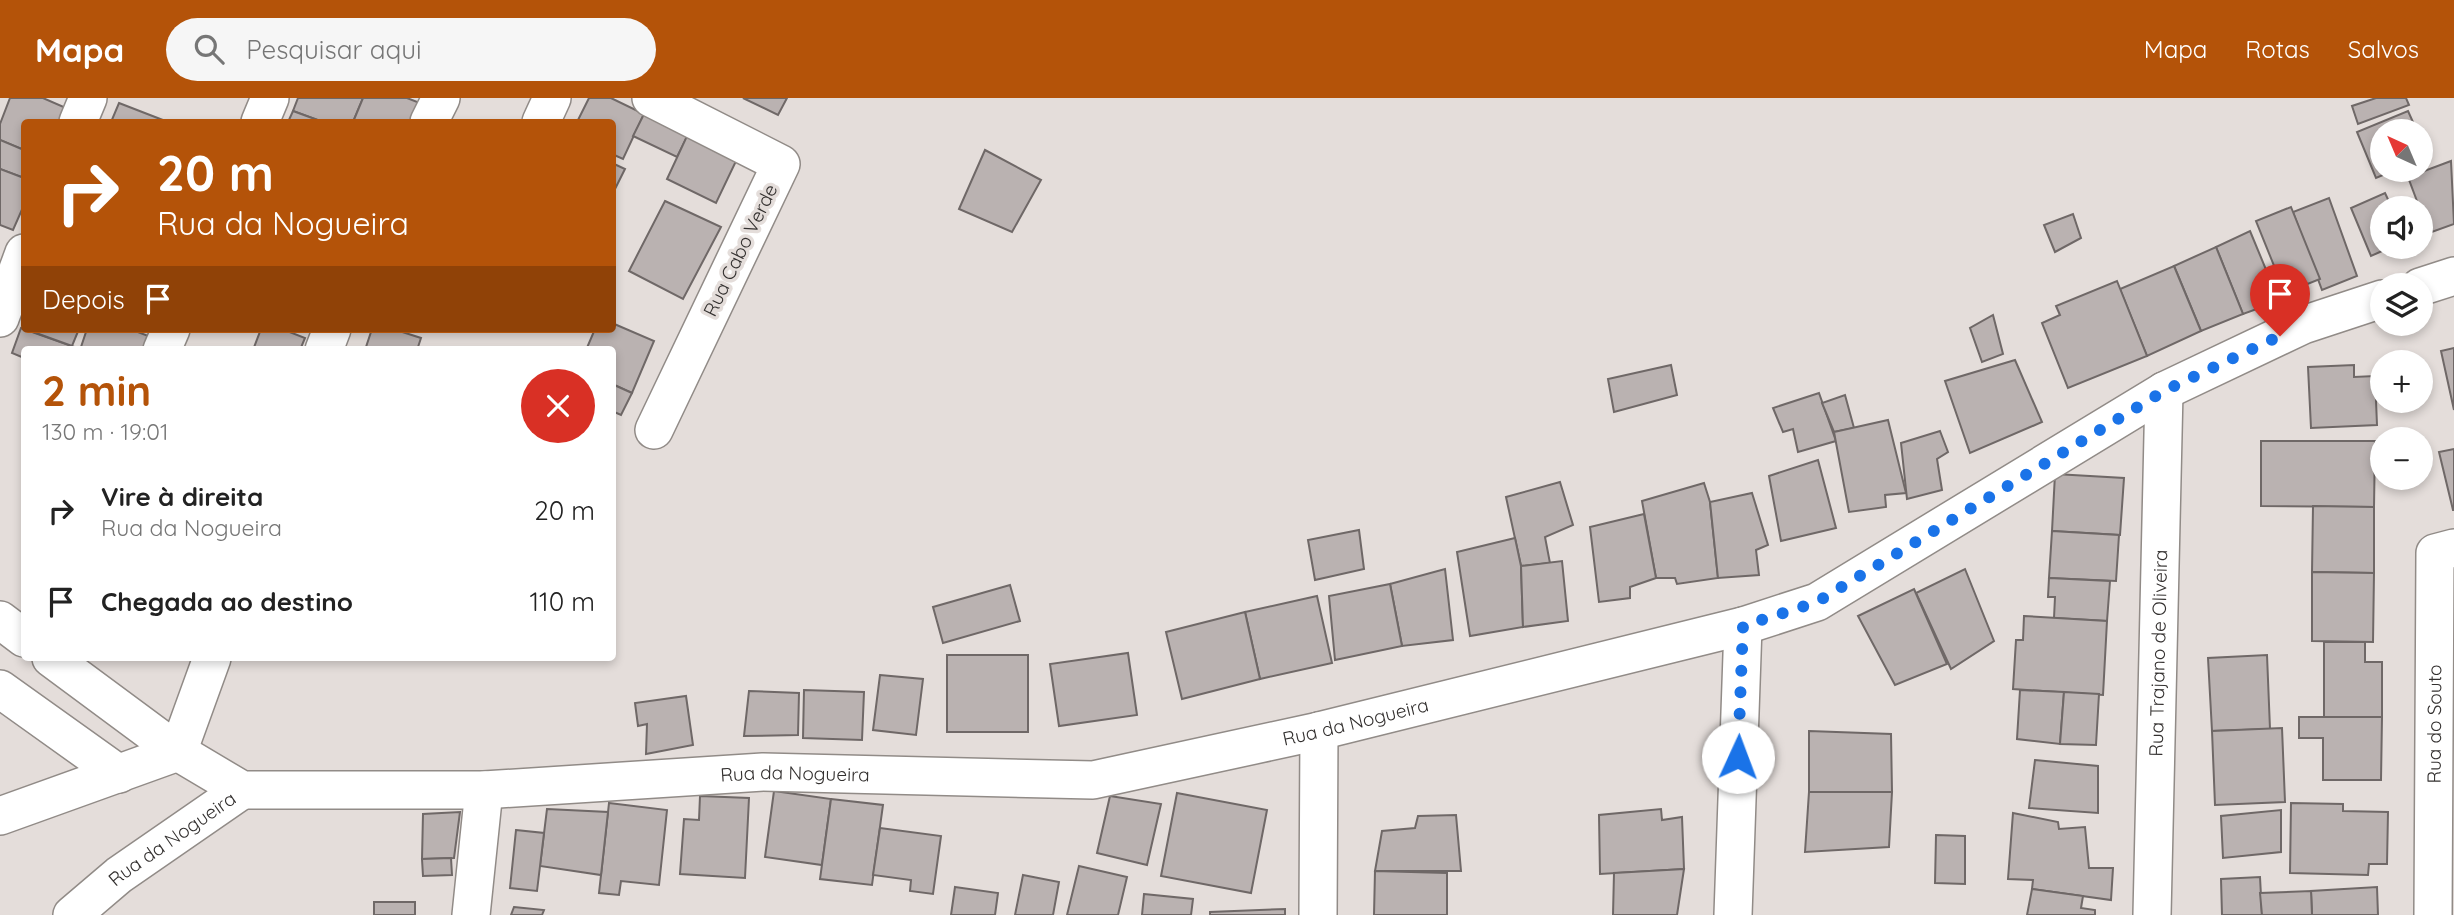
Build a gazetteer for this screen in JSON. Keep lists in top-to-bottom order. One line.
{"streets":{"street":["Rua Cabo Verde","Rua Trajano de Oliveira","Rua da Nogueira","Rua do Souto"]},"crossings":[["Rua Trajano de Oliveira","Rua da Nogueira"]],"north":"top left","page":{"header":"Mapa","search":"Pesquisar aqui","nav":["Mapa","Rotas","Salvos"],"map_buttons":["+","−"],"turn":["20 m","Rua da Nogueira"],"then":"Depois","heading":["2 min","130 m · 19:01"],"list":[{"name":"Vire à direita","note":"Rua da Nogueira","value":"20 m"},{"name":"Chegada ao destino","value":"110 m"}]}}
